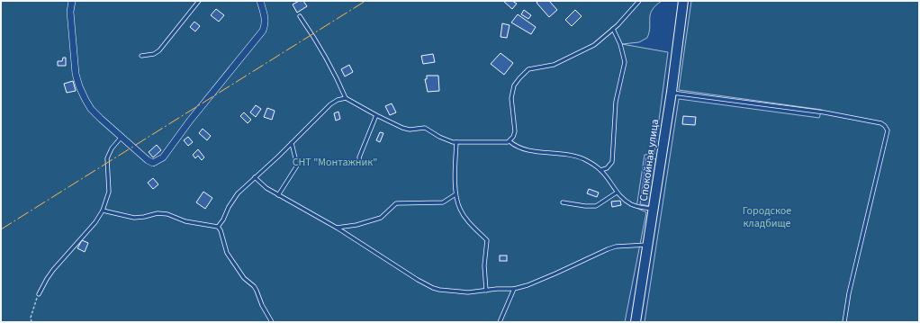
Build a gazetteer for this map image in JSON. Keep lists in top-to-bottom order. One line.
{"streets":{"street":["Спокойная улица"]},"parks":["СНТ \"Монтажник\"","Городское кладбище"]}
